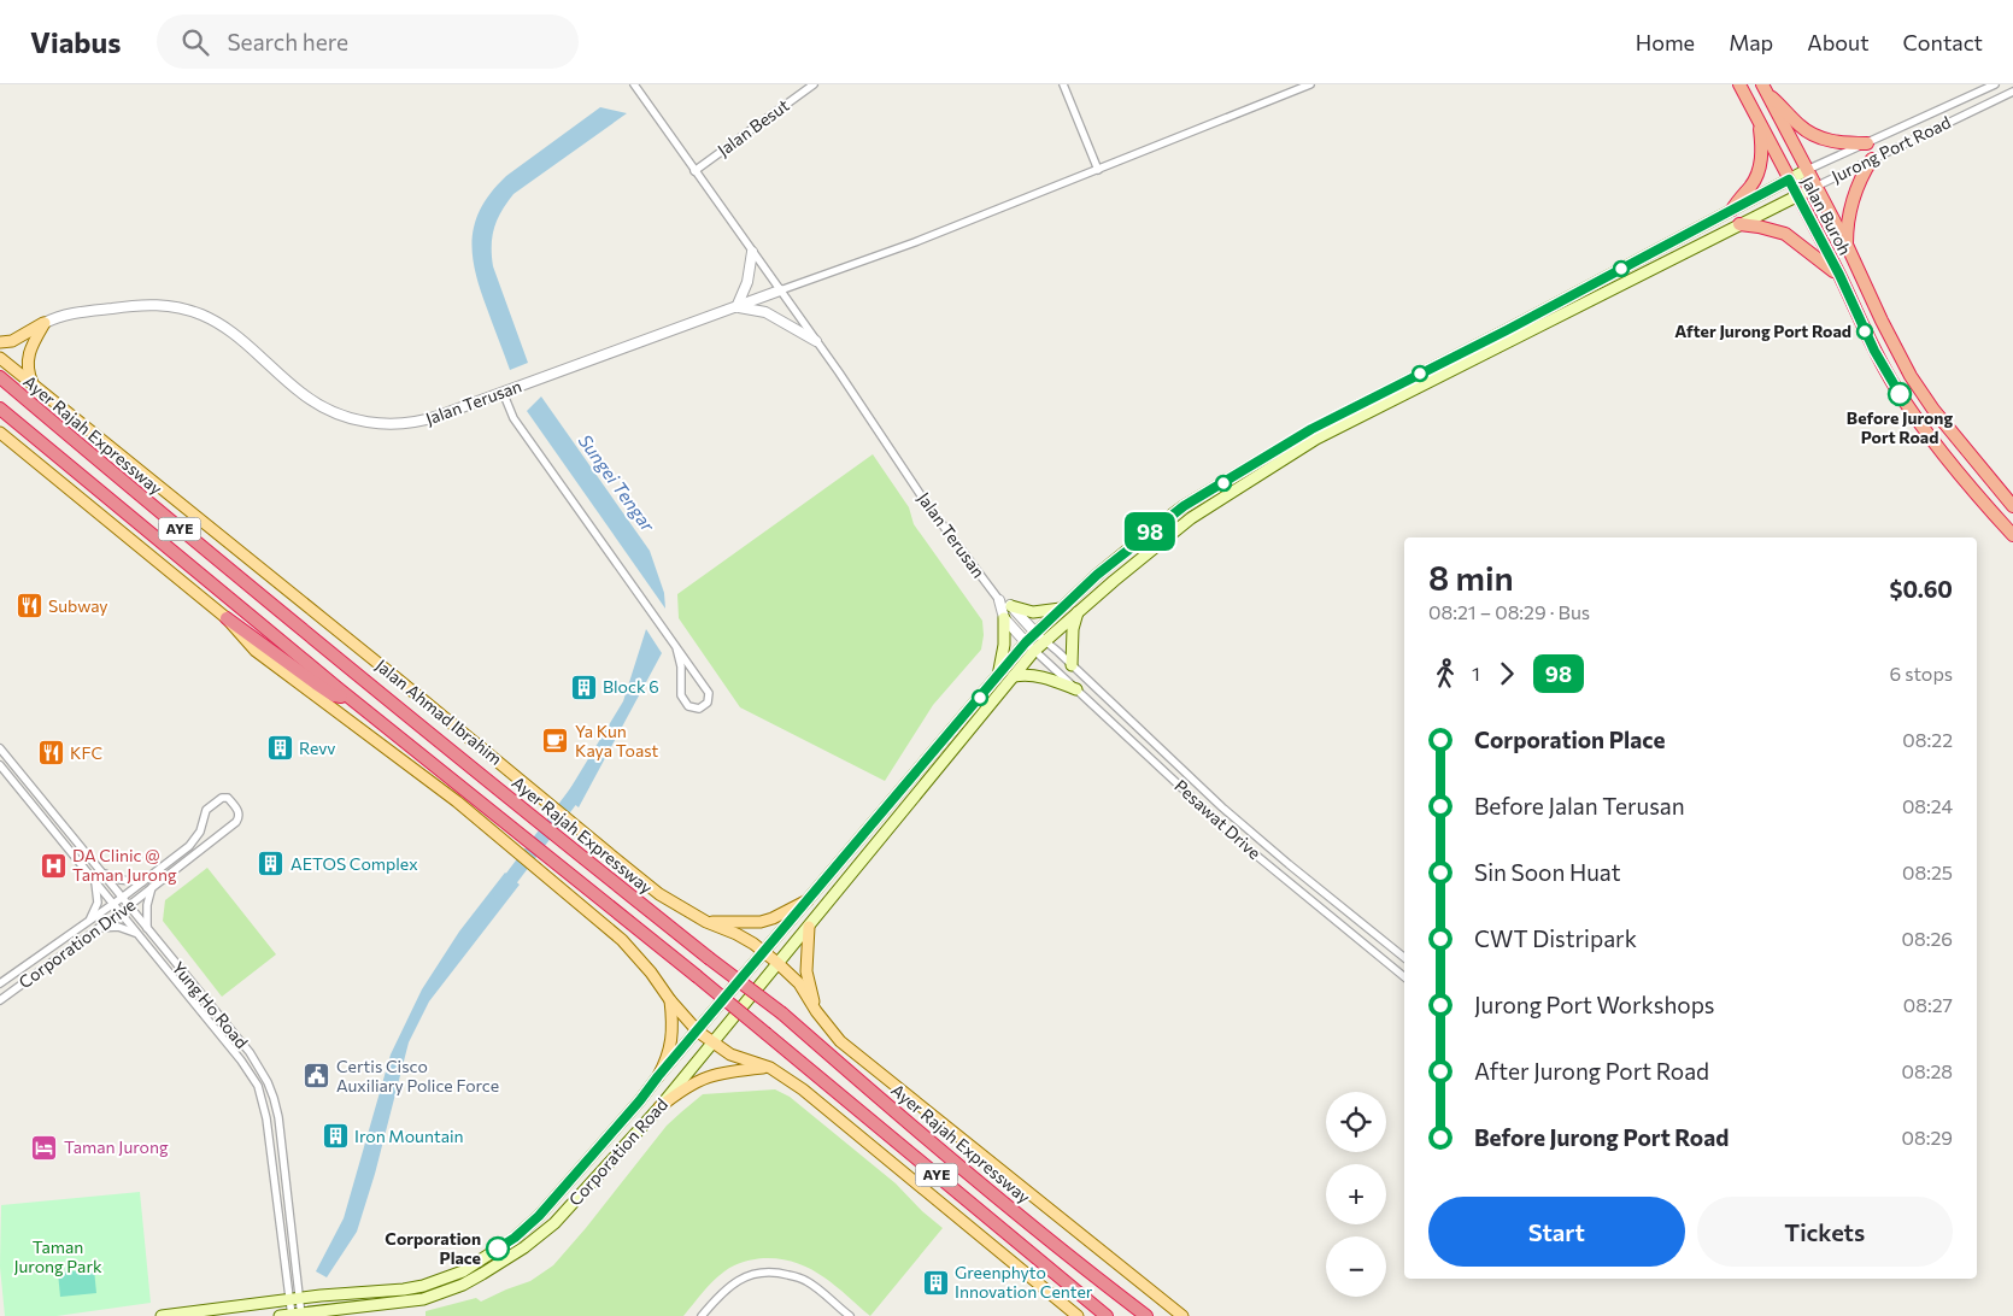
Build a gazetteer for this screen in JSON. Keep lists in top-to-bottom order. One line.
{"streets":{"highway":["Jalan Buroh","Ayer Rajah Expressway","AYE"],"main road":["Jurong Port Road","Jalan Ahmad Ibrahim","Corporation Road"],"street":["Jalan Besut","Jalan Terusan","Pesawat Drive","Corporation Drive","Yung Ho Road"]},"crossings":[["Jalan Besut","Jalan Terusan"],["Jurong Port Road","Jalan Buroh"],["Jurong Port Road","Jalan Ahmad Ibrahim"],["Jurong Port Road","Pesawat Drive"],["Jurong Port Road","Corporation Road"],["Jalan Ahmad Ibrahim","Corporation Road"],["Corporation Drive","Yung Ho Road"],["Yung Ho Road","Corporation Road"]],"water":["Sungei Tengar"],"parks":["Taman Jurong Park"],"places":{"other":["After Jurong Port Road","Before Jurong Port Road","Corporation Place"],"restaurant":["Subway","KFC"],"building":["Block 6","Revv","AETOS Complex","Iron Mountain","Greenphyto Innovation Center"],"cafe":["Ya Kun Kaya Toast"],"hospital":["DA Clinic @ Taman Jurong"],"public building":["Certis Cisco Auxiliary Police Force"],"hotel":["Taman Jurong"]},"lines":["bus line 98"],"page":{"header":"Viabus","search":"Search here","nav":["Home","Map","About","Contact"],"on_map":"98","heading":["8 min","08:21 – 08:29 · Bus","$0.60"],"legs":["1","98","6 stops"],"list":[{"name":"Corporation Place","value":"08:22"},{"name":"Before Jalan Terusan","value":"08:24"},{"name":"Sin Soon Huat","value":"08:25"},{"name":"CWT Distripark","value":"08:26"},{"name":"Jurong Port Workshops","value":"08:27"},{"name":"After Jurong Port Road","value":"08:28"},{"name":"Before Jurong Port Road","value":"08:29"}],"map_buttons":["+","−"],"buttons":["Start","Tickets"]}}
